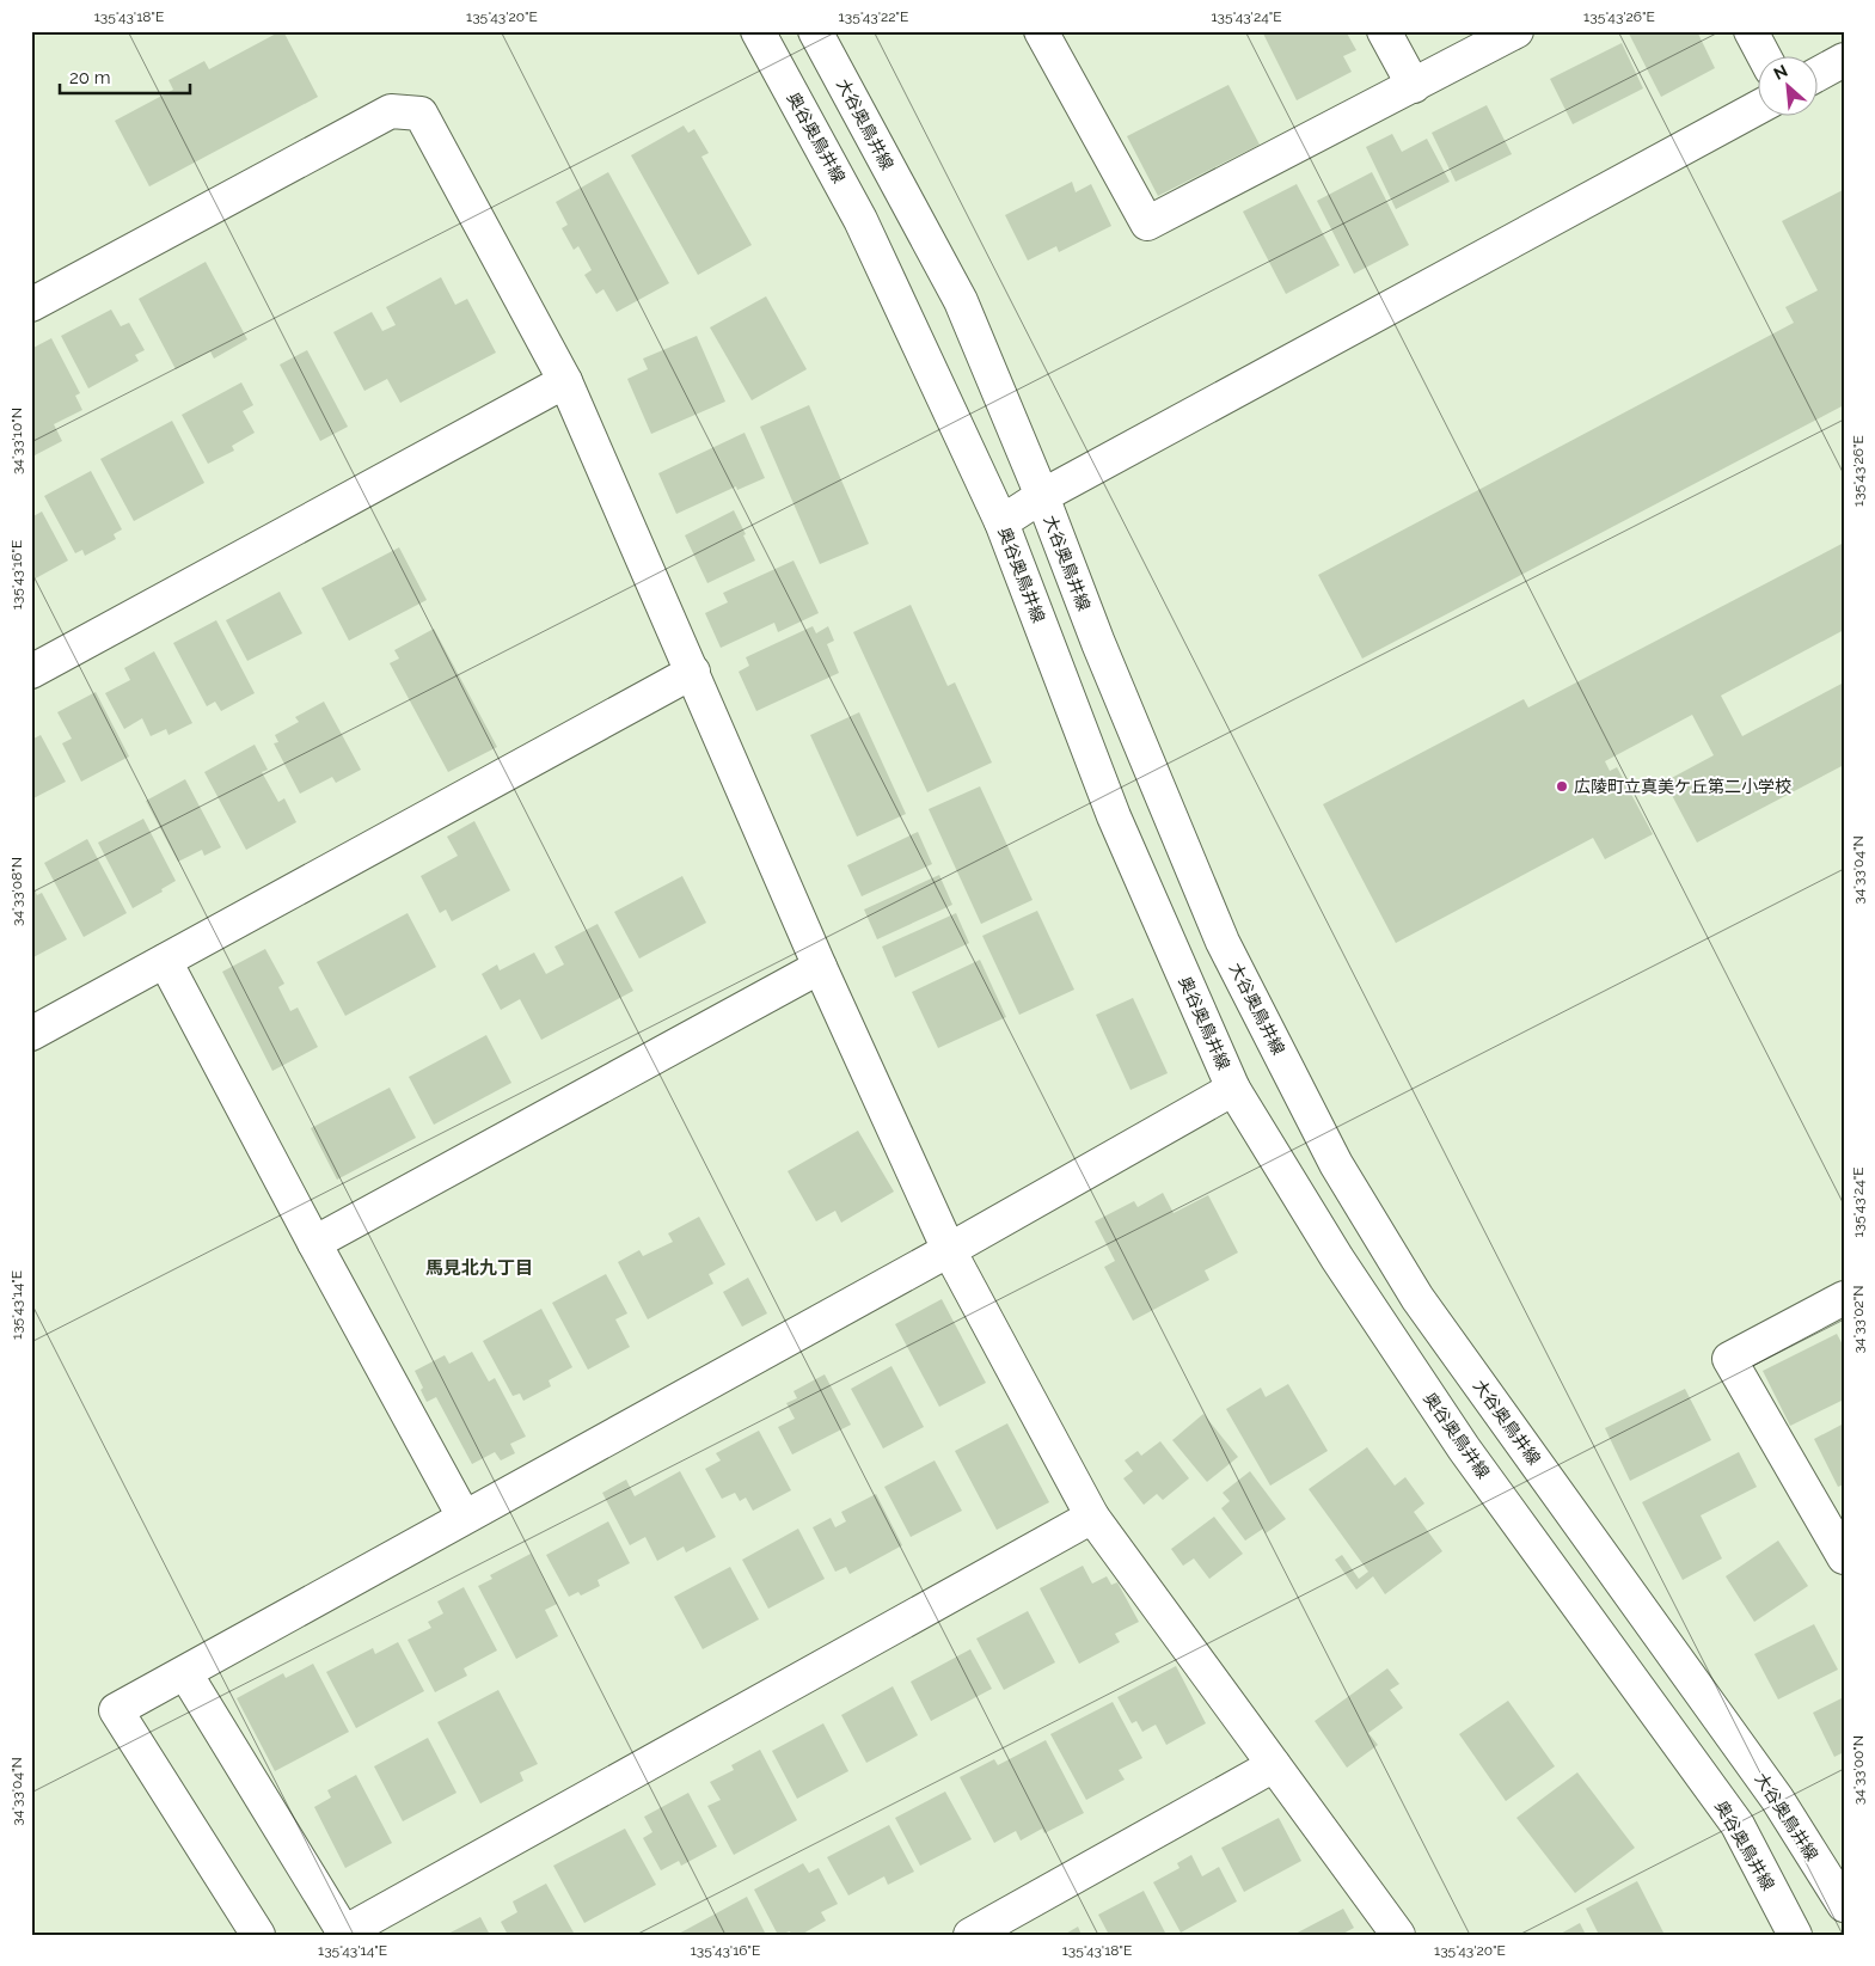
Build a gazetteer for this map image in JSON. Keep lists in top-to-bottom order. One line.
{"streets":{"street":["大谷奥鳥井線","奥谷奥鳥井線"]},"districts":["馬見北九丁目"],"places":["広陵町立真美ケ丘第二小学校"],"scale_bar":"20 m","north":"top left","coordinates":["135°43'18\"E","135°43'20\"E","135°43'22\"E","135°43'24\"E","135°43'26\"E","34°33'10\"N","135°43'16\"E","34°33'04\"N","34°33'08\"N","135°43'14\"E","34°33'02\"N","34°33'00\"N"]}
